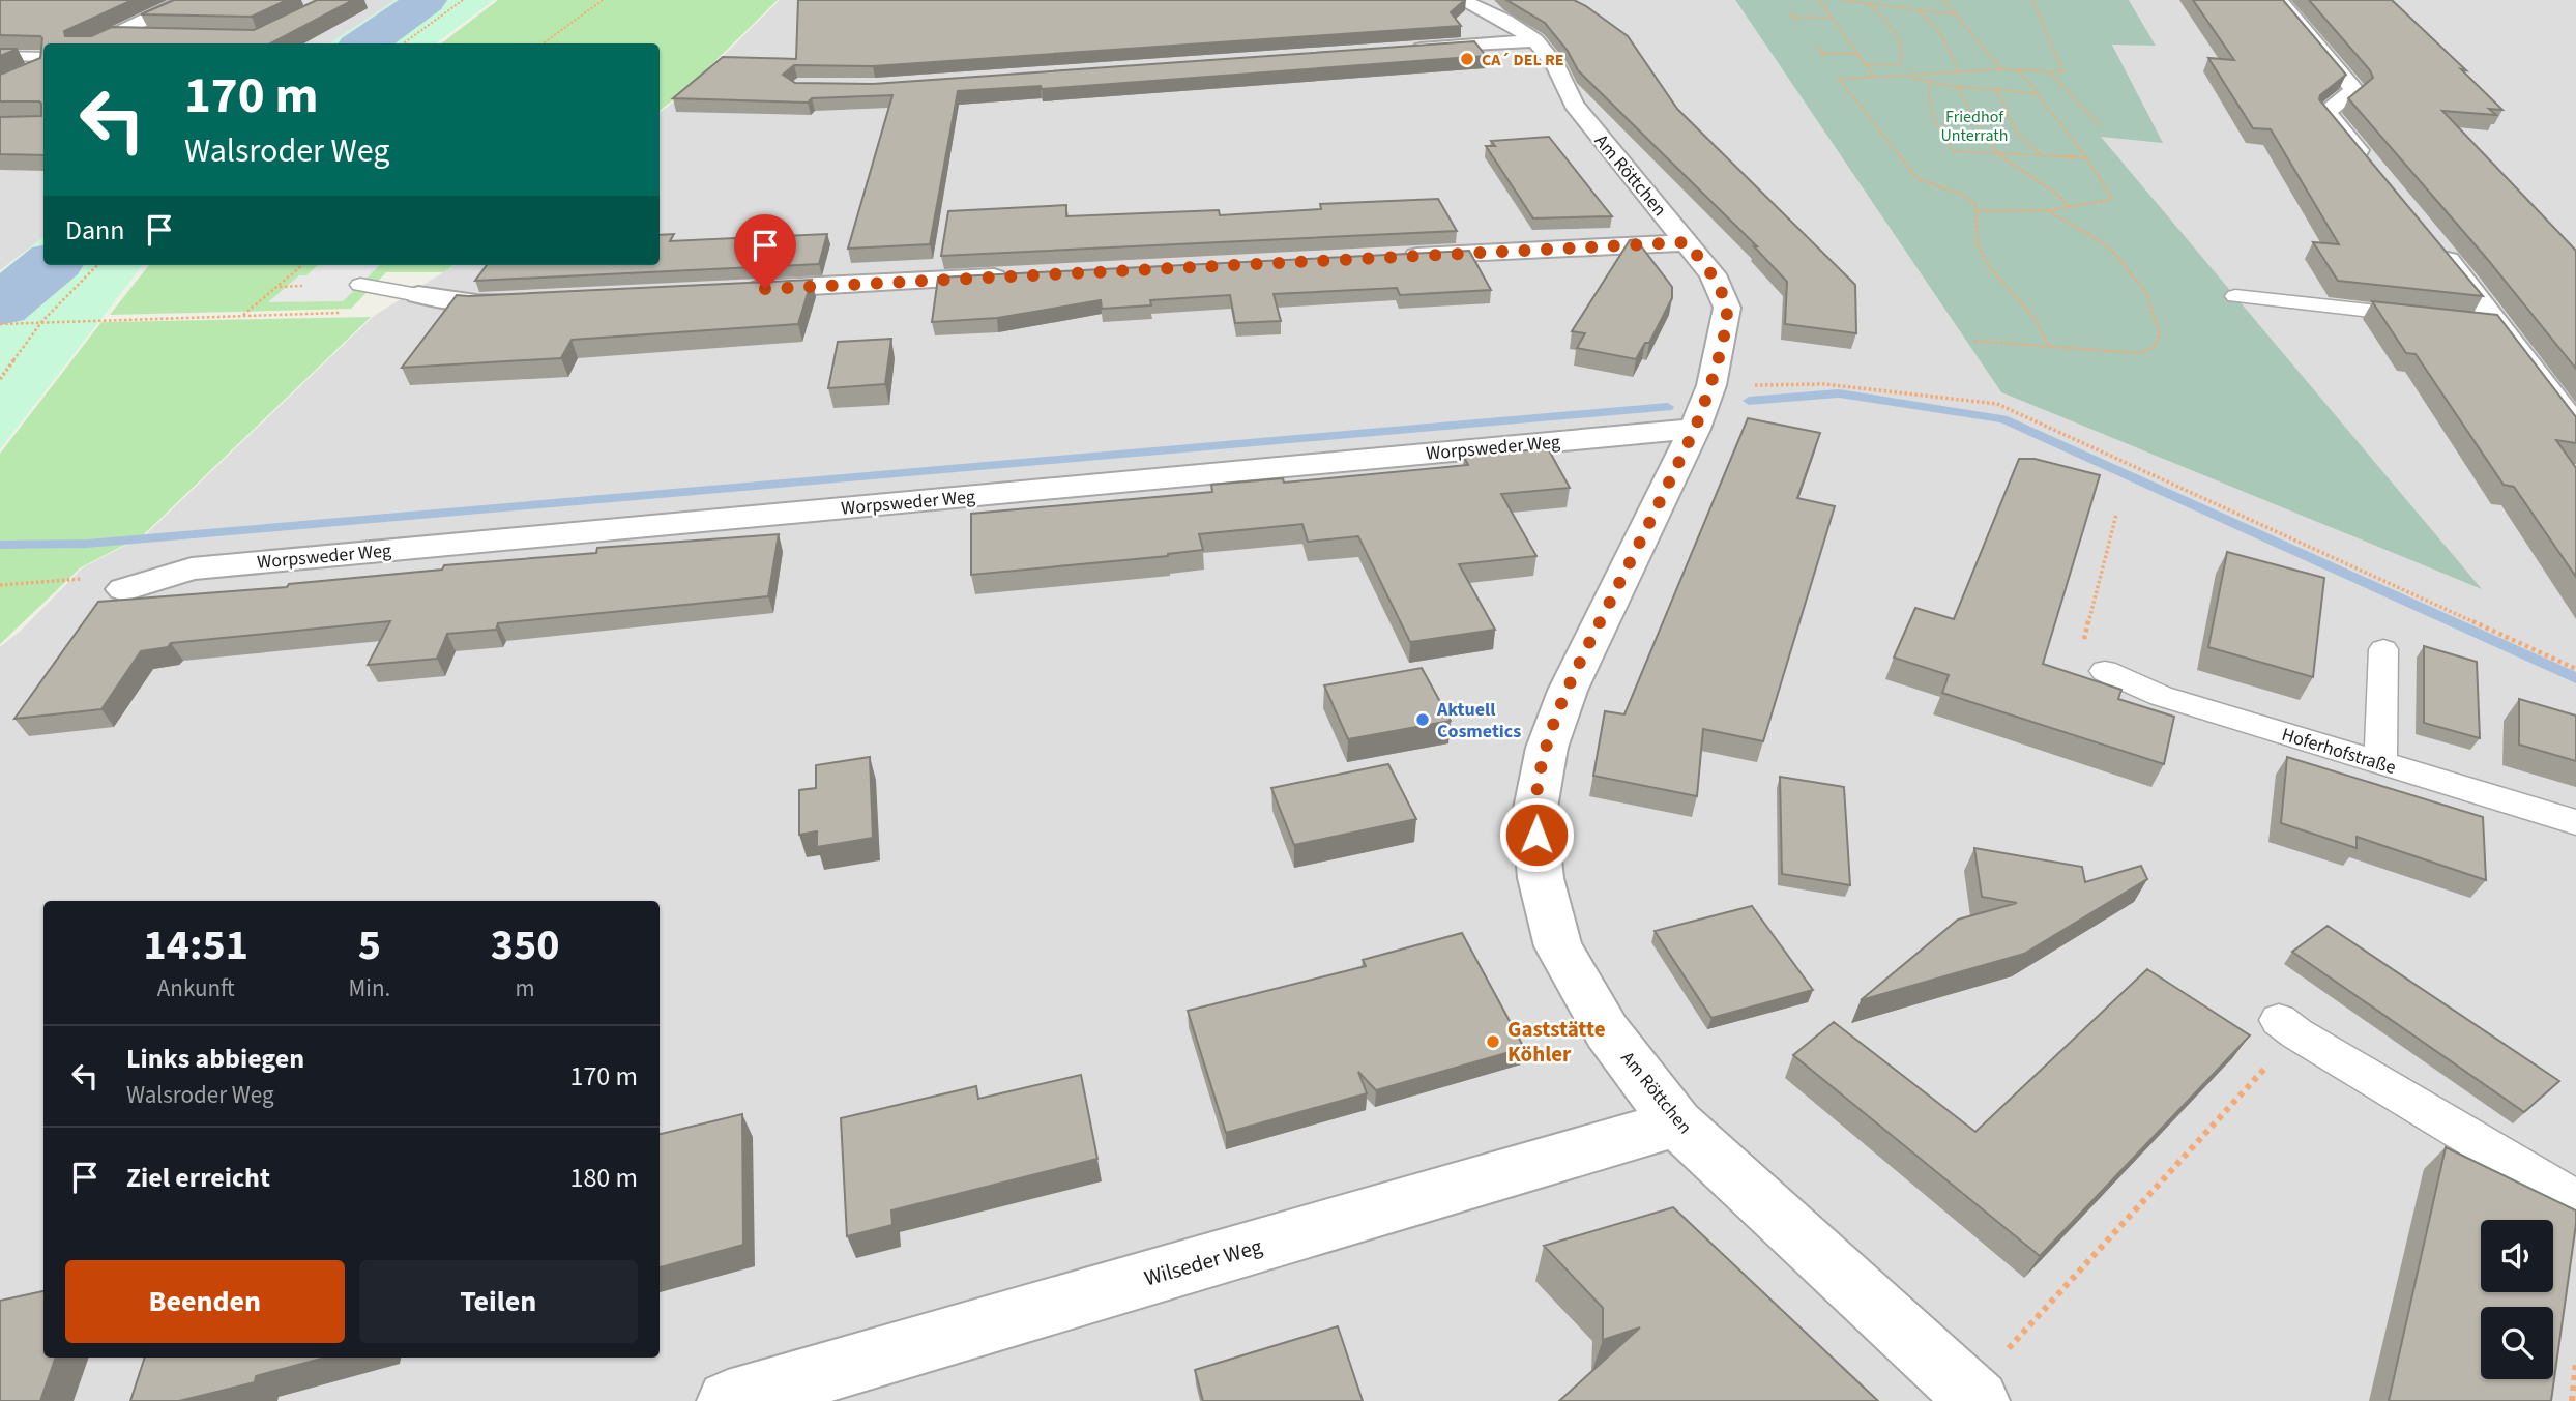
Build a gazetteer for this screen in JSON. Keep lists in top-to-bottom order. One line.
{"streets":{"street":["Am Röttchen","Worpsweder Weg","Wilseder Weg"],"lane":["Hoferhofstraße"]},"crossings":[["Am Röttchen","Worpsweder Weg"],["Am Röttchen","Wilseder Weg"]],"parks":["Friedhof Unterrath"],"places":["CA´ DEL RE","Aktuell Cosmetics","Gaststätte Köhler"],"page":{"turn":["170 m","Walsroder Weg"],"then":"Dann","eta":["14:51","Ankunft","5","Min.","350","m"],"list":[{"name":"Links abbiegen","note":"Walsroder Weg","value":"170 m"},{"name":"Ziel erreicht","value":"180 m"}],"buttons":["Beenden","Teilen"]}}
